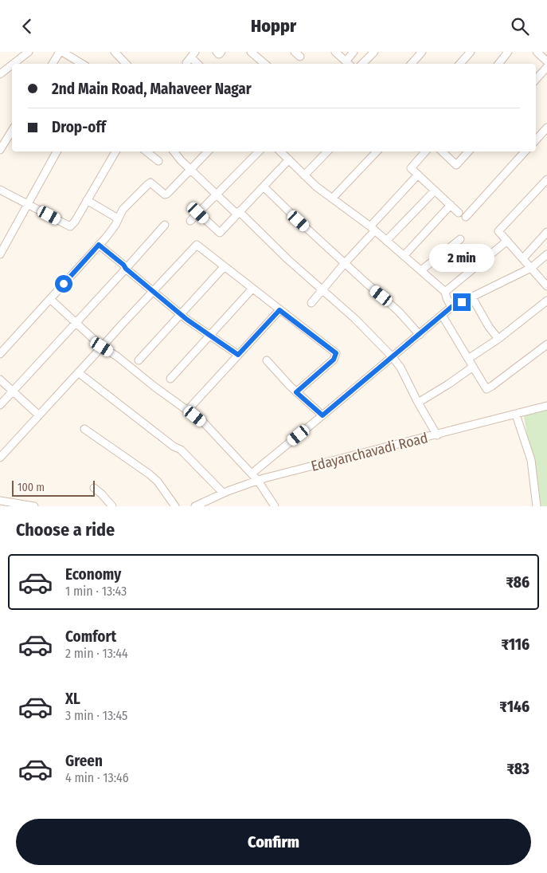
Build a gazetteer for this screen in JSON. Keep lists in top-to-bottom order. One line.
{"streets":{"street":["Edayanchavadi Road"]},"scale_bar":"100 m","page":{"header":"Hoppr","banner":["2nd Main Road, Mahaveer Nagar","Drop-off"],"bubble":"2 min","scale":"100 m","heading":"Choose a ride","list":[{"name":"Economy","note":"1 min · 13:43","value":"₹86"},{"name":"Comfort","note":"2 min · 13:44","value":"₹116"},{"name":"XL","note":"3 min · 13:45","value":"₹146"},{"name":"Green","note":"4 min · 13:46","value":"₹83"}],"buttons":"Confirm"}}
